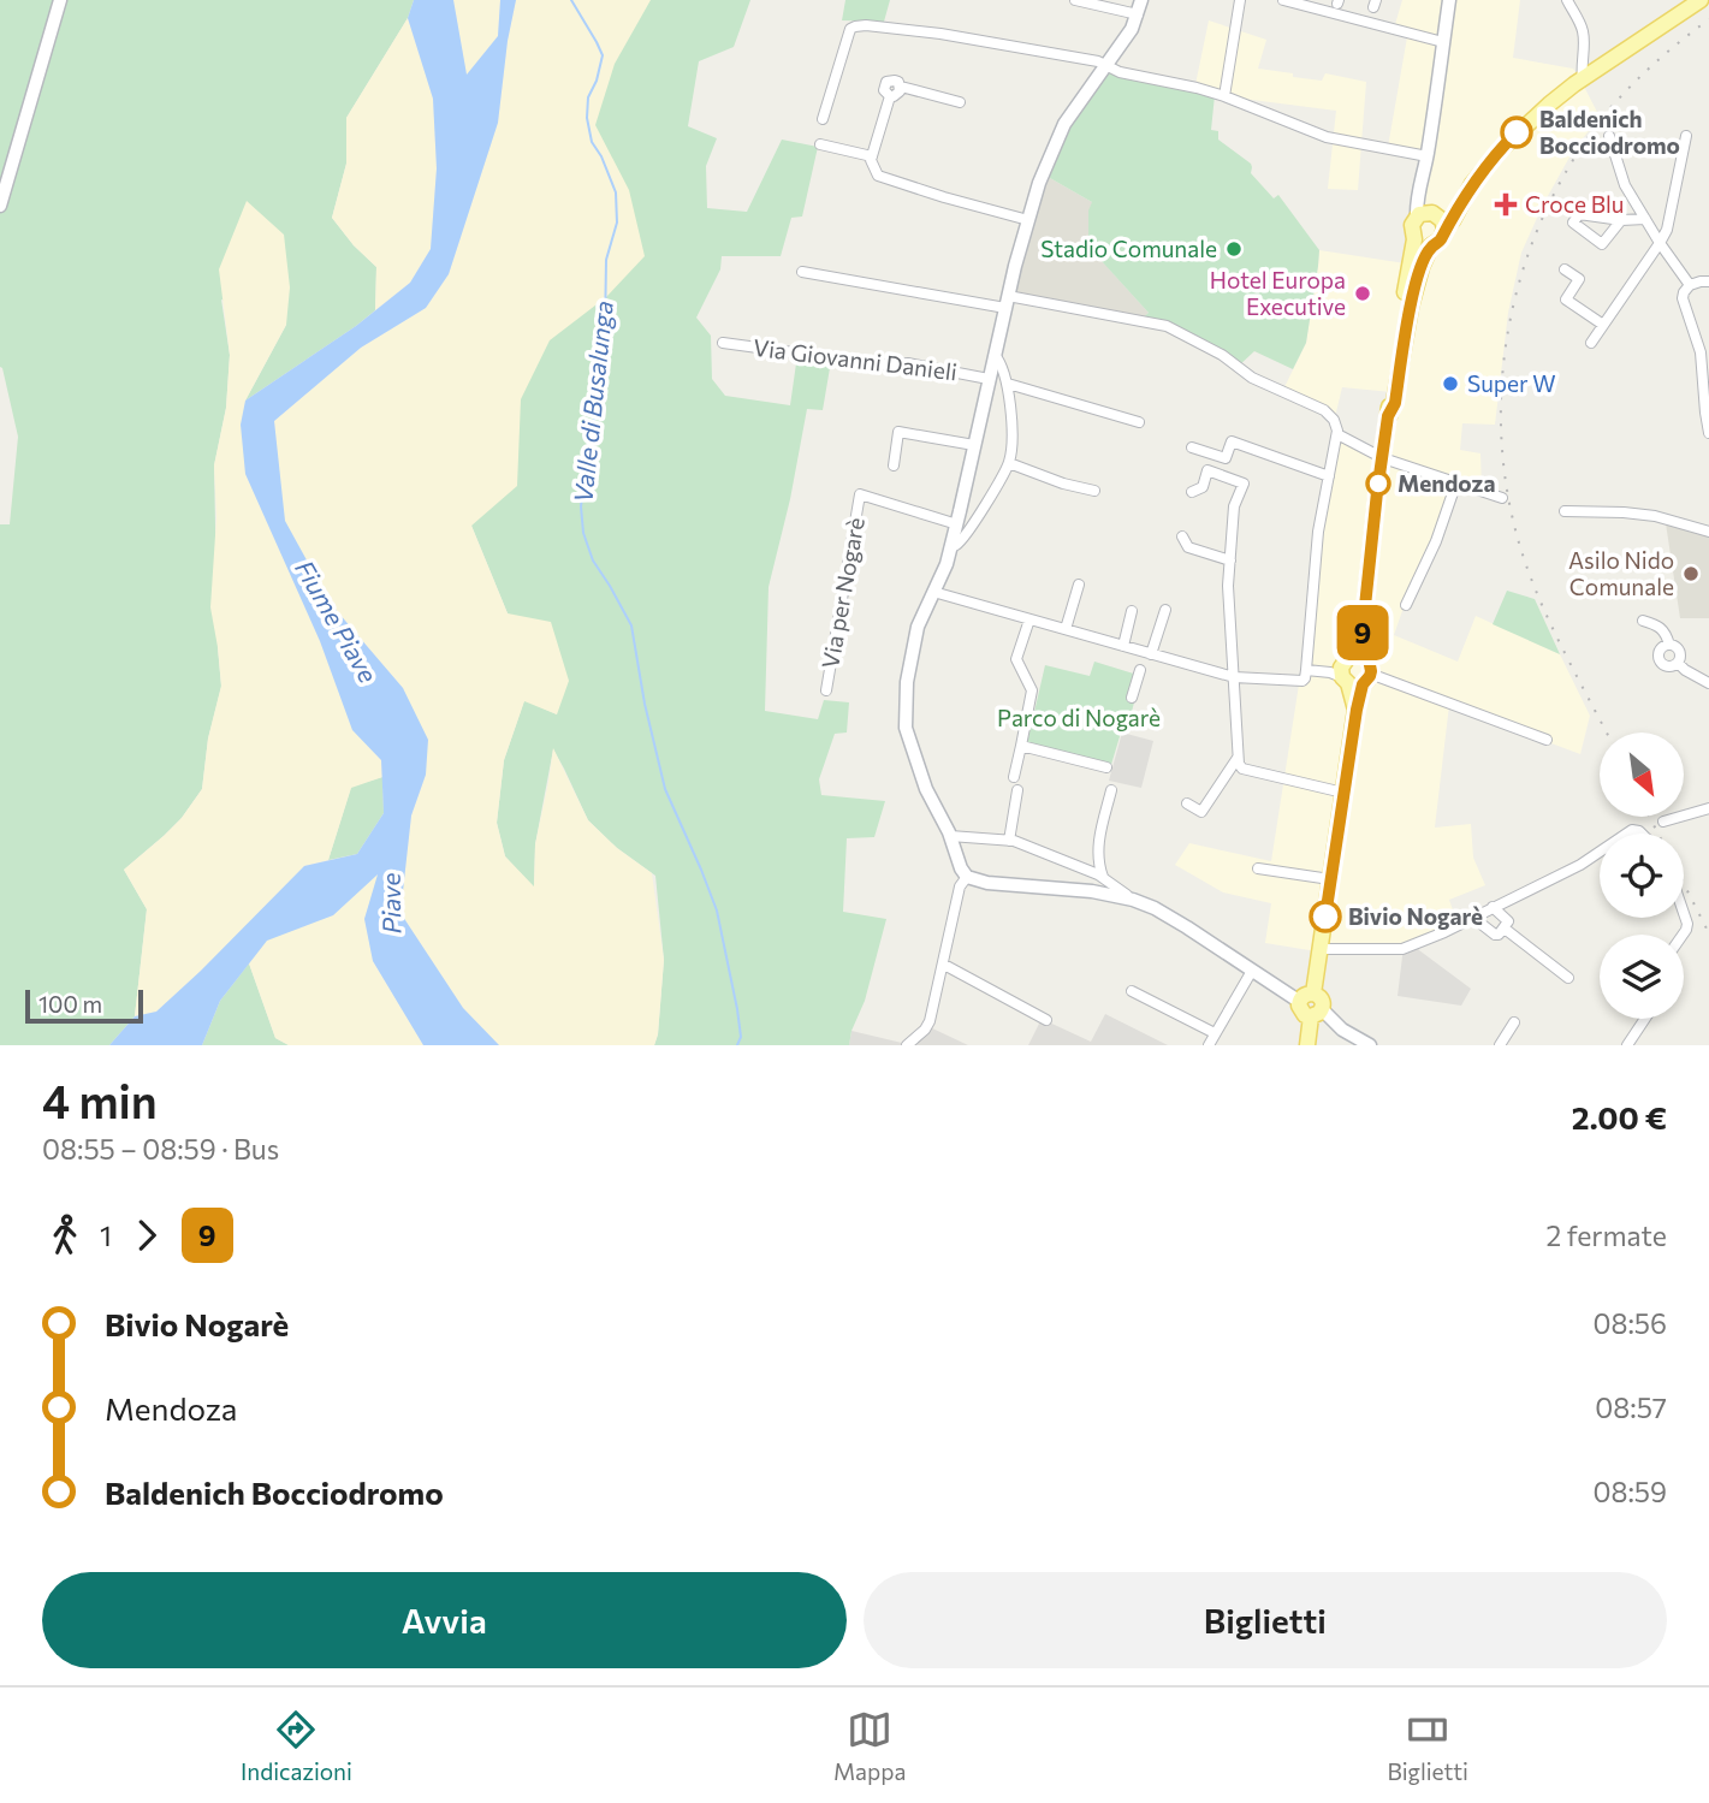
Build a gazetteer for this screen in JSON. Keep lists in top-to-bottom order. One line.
{"streets":{"street":["Via Giovanni Danieli","Via per Nogarè"]},"water":["Valle di Busalunga","Fiume Piave","Piave"],"parks":["Parco di Nogarè"],"places":{"other":["Baldenich Bocciodromo","Stadio Comunale","Hotel Europa Executive","Super W","Mendoza","Asilo Nido Comunale","Bivio Nogarè"],"health":["Croce Blu"]},"lines":["bus line 9"],"scale_bar":"100 m","north":"bottom right","page":{"on_map":"9","scale":"100 m","heading":["4 min","08:55 – 08:59 · Bus","2.00 €"],"legs":["1","9","2 fermate"],"list":[{"name":"Bivio Nogarè","value":"08:56"},{"name":"Mendoza","value":"08:57"},{"name":"Baldenich Bocciodromo","value":"08:59"}],"buttons":["Avvia","Biglietti"],"tabs":["Indicazioni","Mappa","Biglietti"]}}
